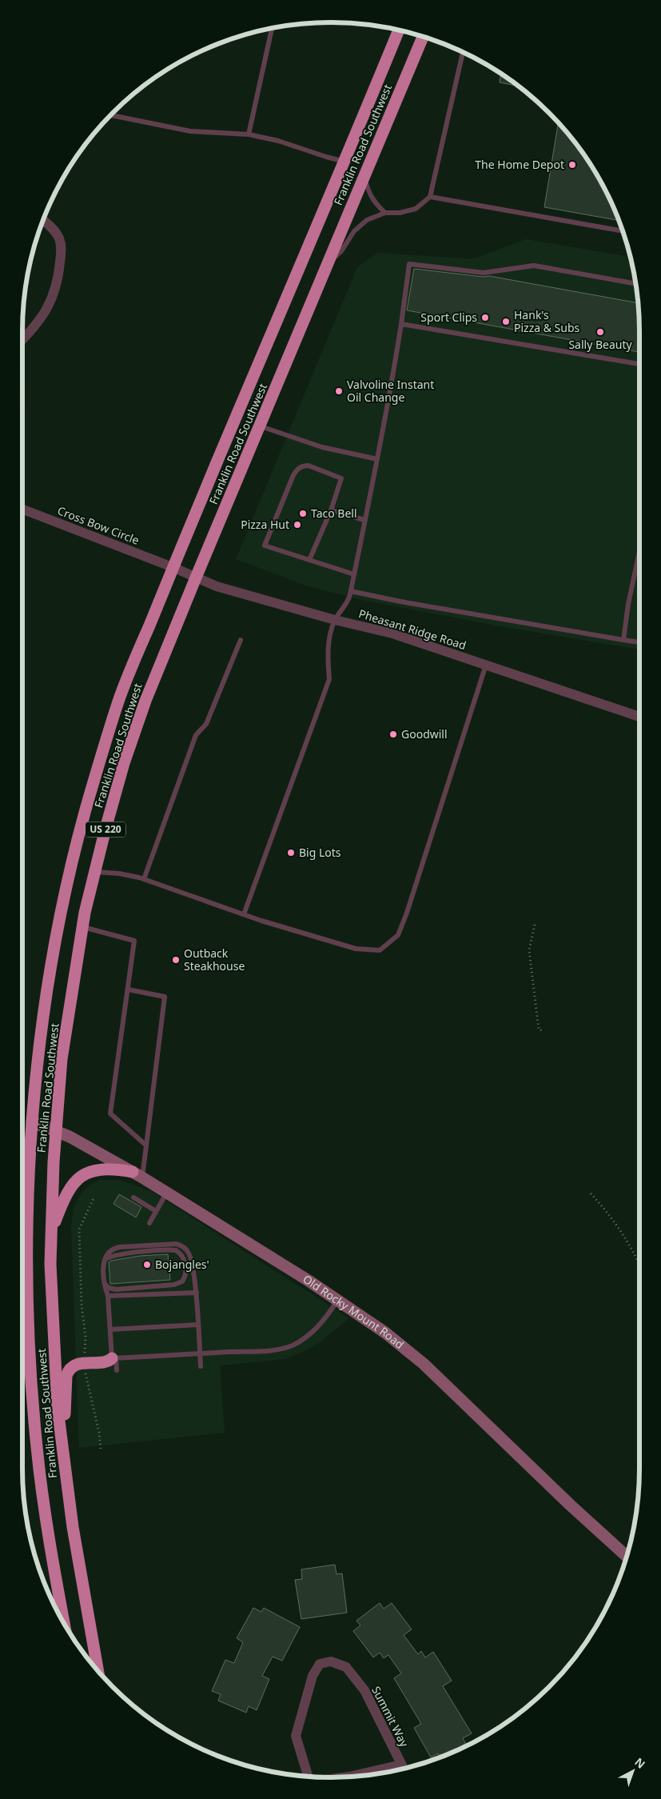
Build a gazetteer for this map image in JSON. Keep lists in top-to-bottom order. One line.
{"streets":{"highway":["Franklin Road Southwest","US 220"],"street":["Cross Bow Circle","Pheasant Ridge Road","Old Rocky Mount Road","Summit Way"]},"crossings":[["Franklin Road Southwest","Cross Bow Circle"],["Franklin Road Southwest","Pheasant Ridge Road"],["Franklin Road Southwest","Old Rocky Mount Road"],["Cross Bow Circle","Pheasant Ridge Road"]],"places":["The Home Depot","Sport Clips","Hank's Pizza & Subs","Sally Beauty","Valvoline Instant Oil Change","Taco Bell","Pizza Hut","Goodwill","Big Lots","Outback Steakhouse","Bojangles'"],"north":"top right"}
